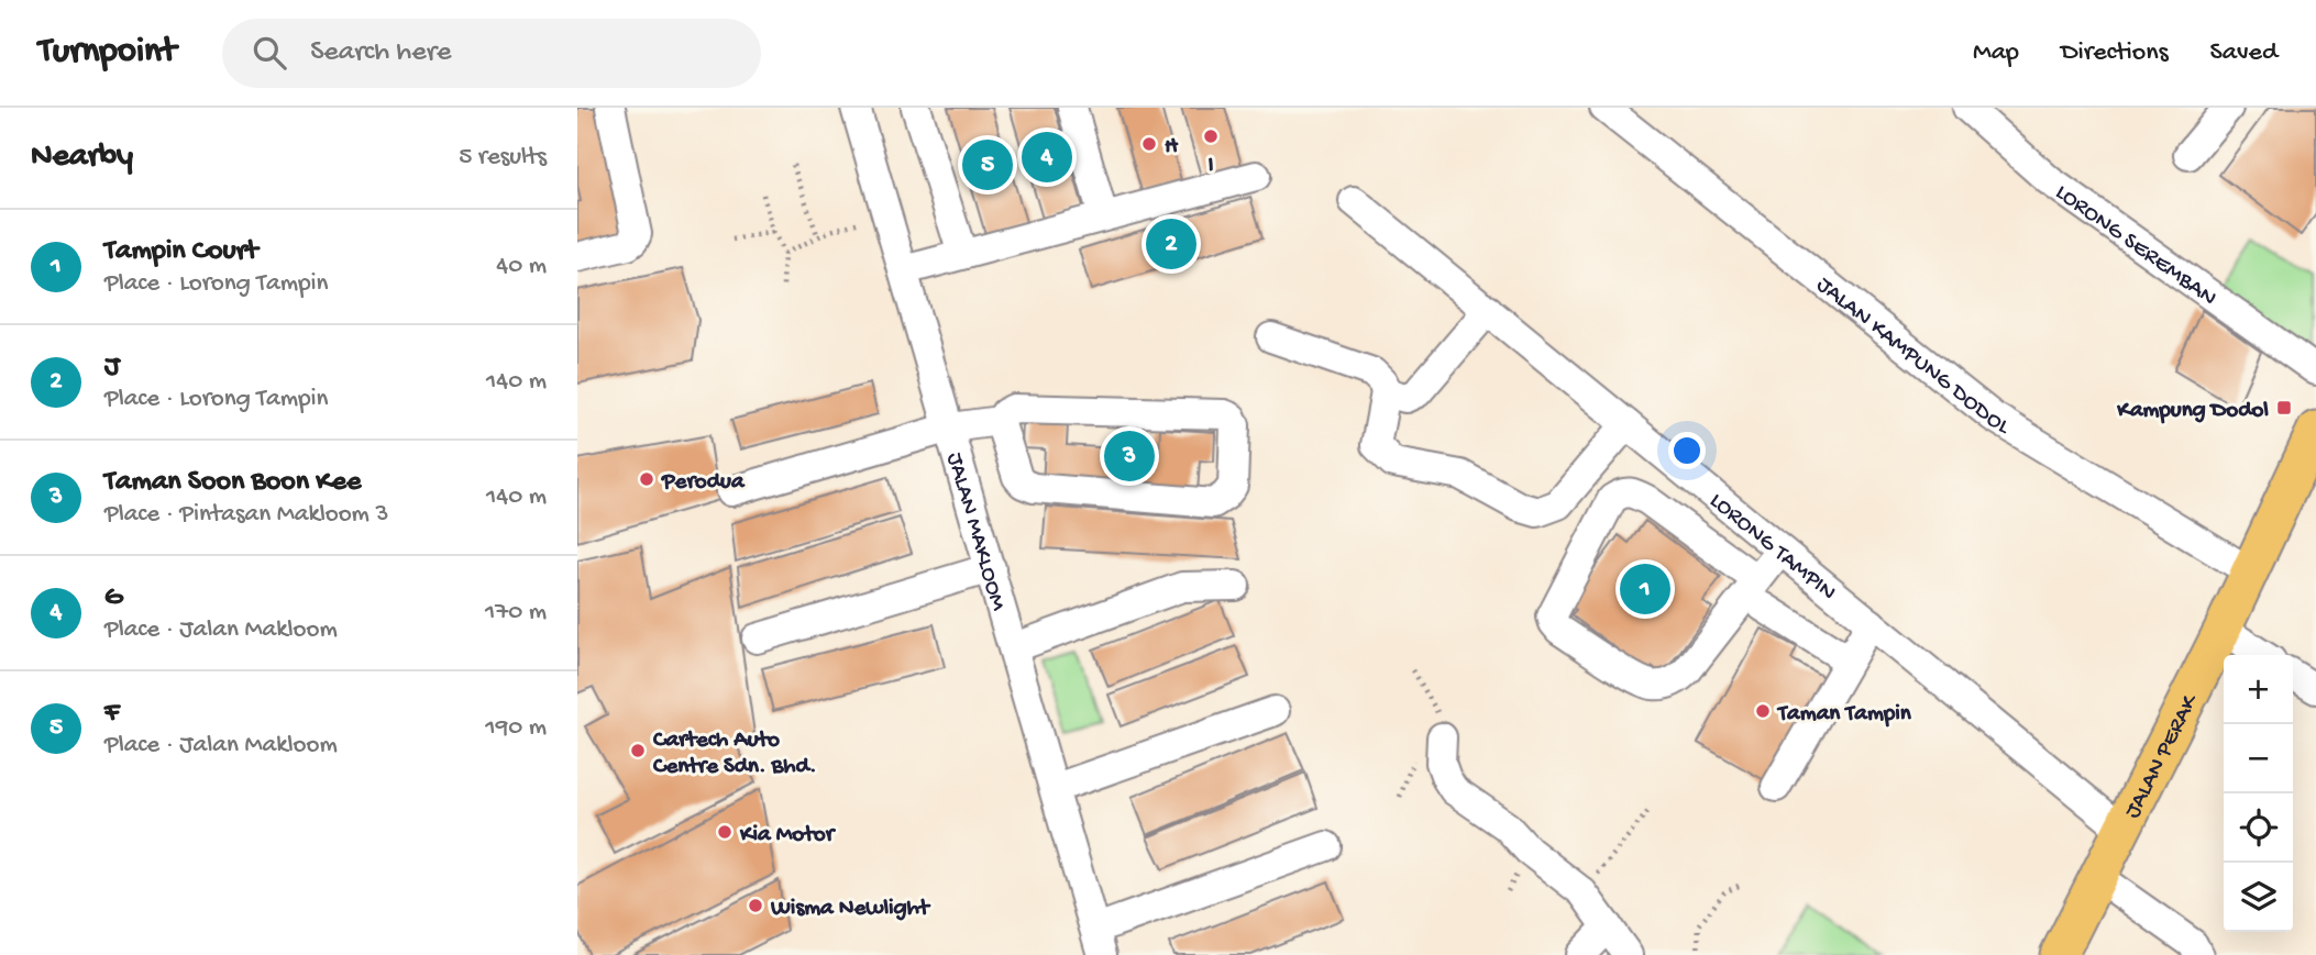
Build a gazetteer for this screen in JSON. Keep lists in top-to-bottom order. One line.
{"streets":{"main road":["JALAN PERAK"],"street":["LORONG SEREMBAN","JALAN KAMPUNG DODOL","JALAN MAKLOOM","LORONG TAMPIN"]},"crossings":[["JALAN KAMPUNG DODOL","JALAN PERAK"],["LORONG TAMPIN","JALAN PERAK"]],"places":{"other":["I","H","Perodua","Taman Tampin","Cartech Auto Centre Sdn. Bhd.","Kia Motor","Wisma Newlight"],"transit":["Kampung Dodol"]},"page":{"header":"Turnpoint","search":"Search here","nav":["Map","Directions","Saved"],"heading":["Nearby","5 results"],"pins":["4","5","2","3","1"],"list":[{"mark":"1","name":"Tampin Court","note":"Place · Lorong Tampin","value":"40 m"},{"mark":"2","name":"J","note":"Place · Lorong Tampin","value":"140 m"},{"mark":"3","name":"Taman Soon Boon Kee","note":"Place · Pintasan Makloom 3","value":"140 m"},{"mark":"4","name":"G","note":"Place · Jalan Makloom","value":"170 m"},{"mark":"5","name":"F","note":"Place · Jalan Makloom","value":"190 m"}],"map_buttons":["+","−"]}}
